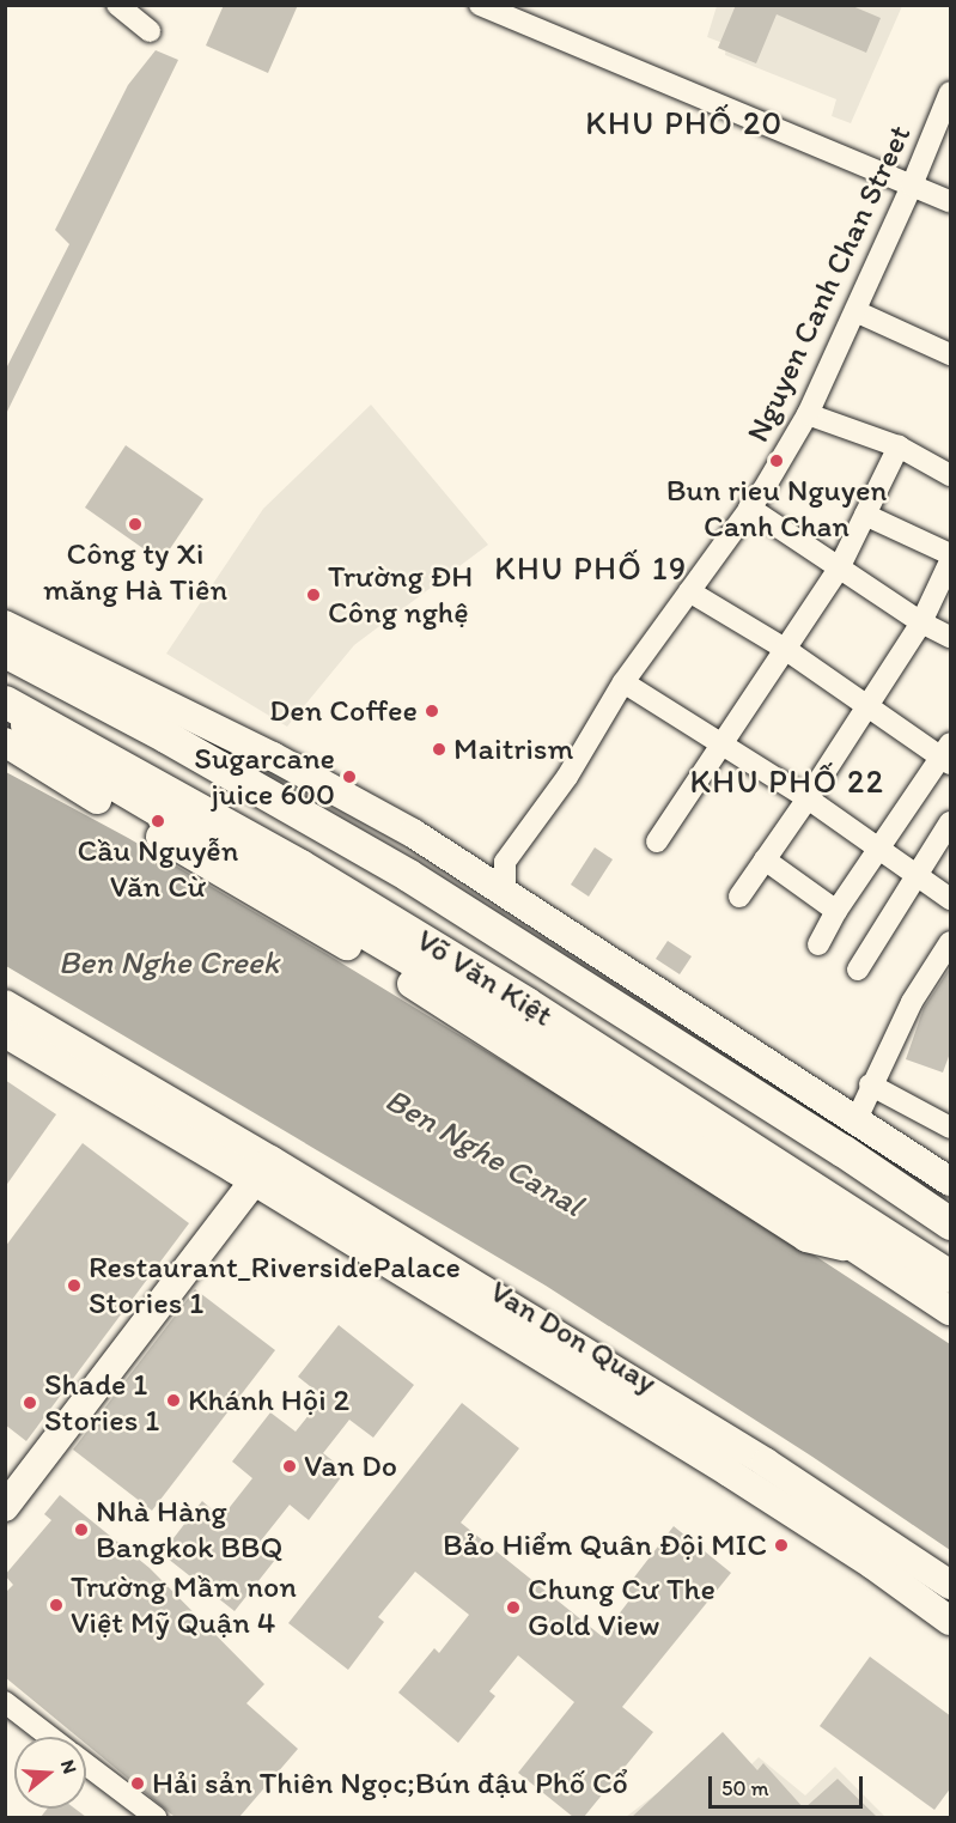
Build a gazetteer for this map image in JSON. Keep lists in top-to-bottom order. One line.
{"streets":{"highway":["Võ Văn Kiệt"],"main road":["Van Don Quay"],"street":["Nguyen Canh Chan Street"]},"districts":["KHU PHỐ 20","KHU PHỐ 19","KHU PHỐ 22"],"water":["Ben Nghe Creek","Ben Nghe Canal"],"places":["Bun rieu Nguyen Canh Chan","Công ty Xi măng Hà Tiên","Trường ĐH Công nghệ","Den Coffee","Maitrism","Sugarcane juice 600","Cầu Nguyễn Văn Cừ","Restaurant_RiversidePalace Stories 1","Khánh Hội 2","Shade 1 Stories 1","Van Do","Nhà Hàng Bangkok BBQ","Bảo Hiểm Quân Đội MIC","Trường Mầm non Việt Mỹ Quận 4","Chung Cư The Gold View","Hải sản Thiên Ngọc;Bún đậu Phố Cổ"],"scale_bar":"50 m","north":"right"}
